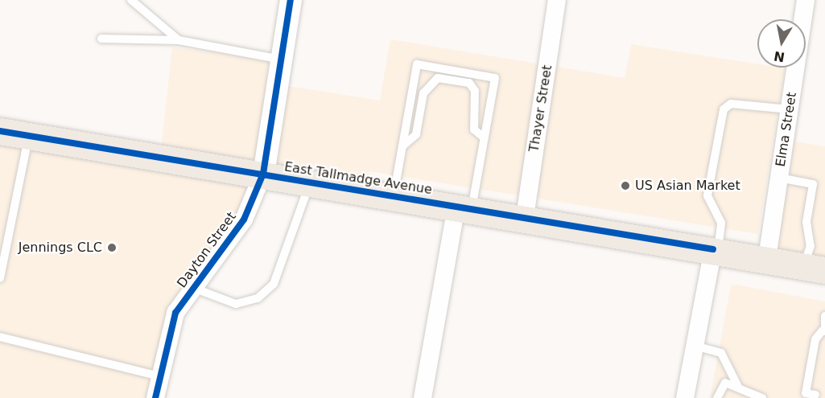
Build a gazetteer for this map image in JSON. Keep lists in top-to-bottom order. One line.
{"streets":{"main road":["East Tallmadge Avenue"],"street":["Thayer Street","Elma Street","Dayton Street"]},"crossings":[["Thayer Street","East Tallmadge Avenue"],["Elma Street","East Tallmadge Avenue"],["East Tallmadge Avenue","Dayton Street"]],"places":["US Asian Market","Jennings CLC"],"north":"bottom"}
